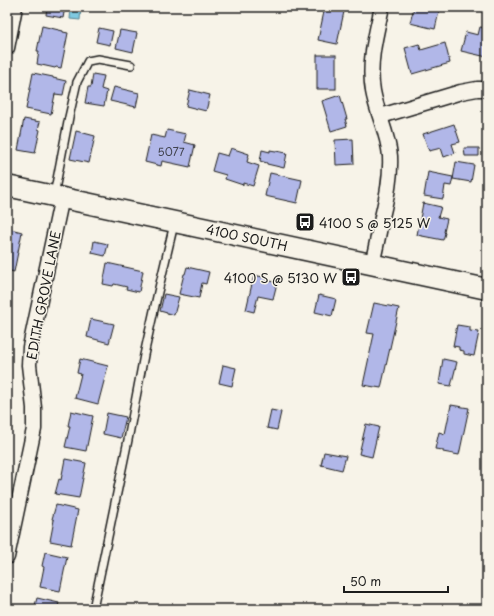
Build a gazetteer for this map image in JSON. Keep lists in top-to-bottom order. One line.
{"streets":{"main road":["4100 SOUTH"],"street":["EDITH GROVE LANE"]},"crossings":[["4100 SOUTH","EDITH GROVE LANE"]],"places":{"bus stop":["4100 S @ 5125 W","4100 S @ 5130 W"]},"house_numbers":["5077"],"scale_bar":"50 m"}
